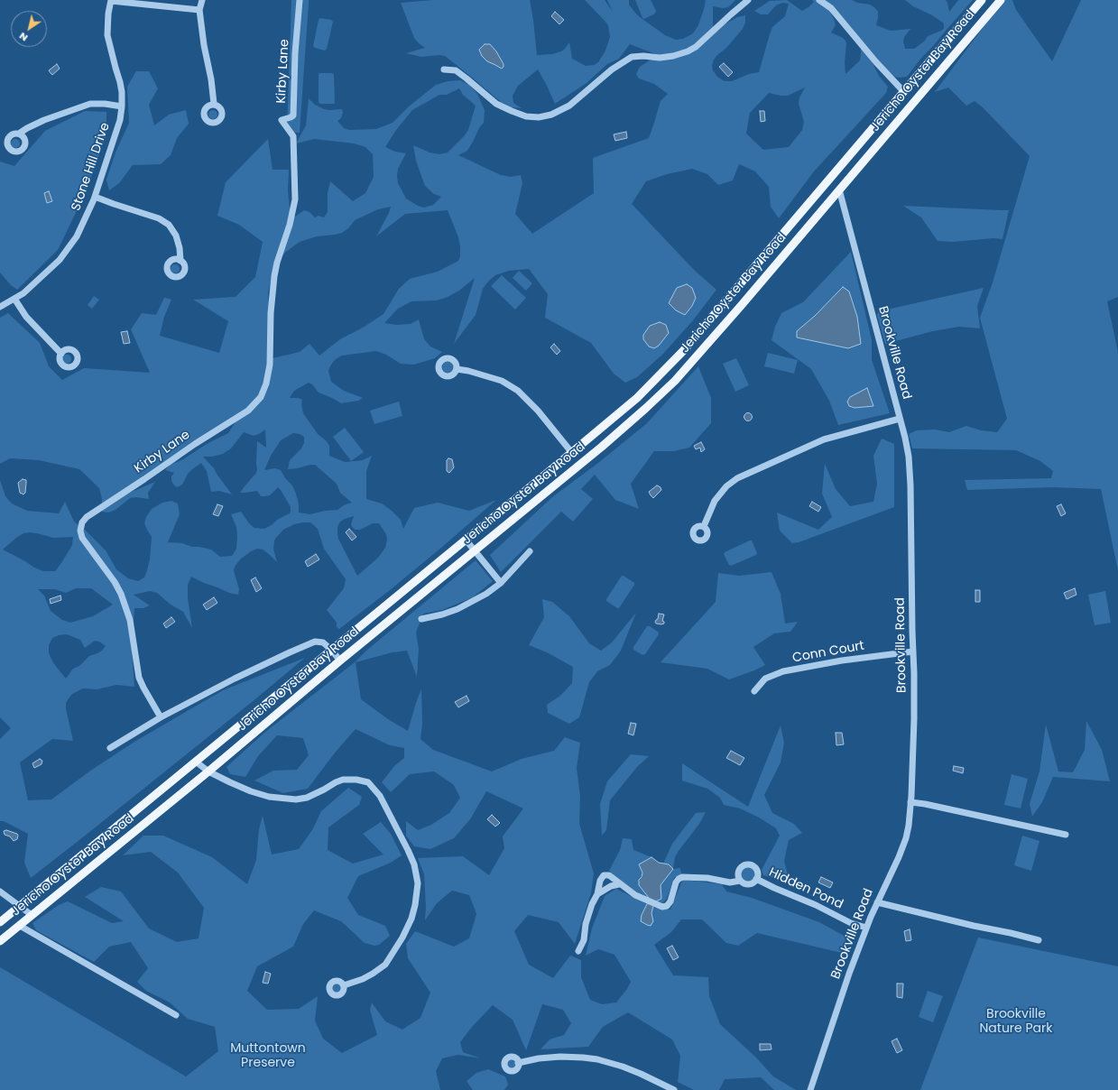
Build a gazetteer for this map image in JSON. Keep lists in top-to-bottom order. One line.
{"streets":{"main road":["Jericho Oyster Bay Road"],"street":["Kirby Lane","Stone Hill Drive","Brookville Road","Conn Court","Hidden Pond"]},"crossings":[["Jericho Oyster Bay Road","Brookville Road"],["Brookville Road","Conn Court"],["Brookville Road","Hidden Pond"]],"parks":["Brookville Nature Park","Muttontown Preserve"],"north":"bottom left"}
